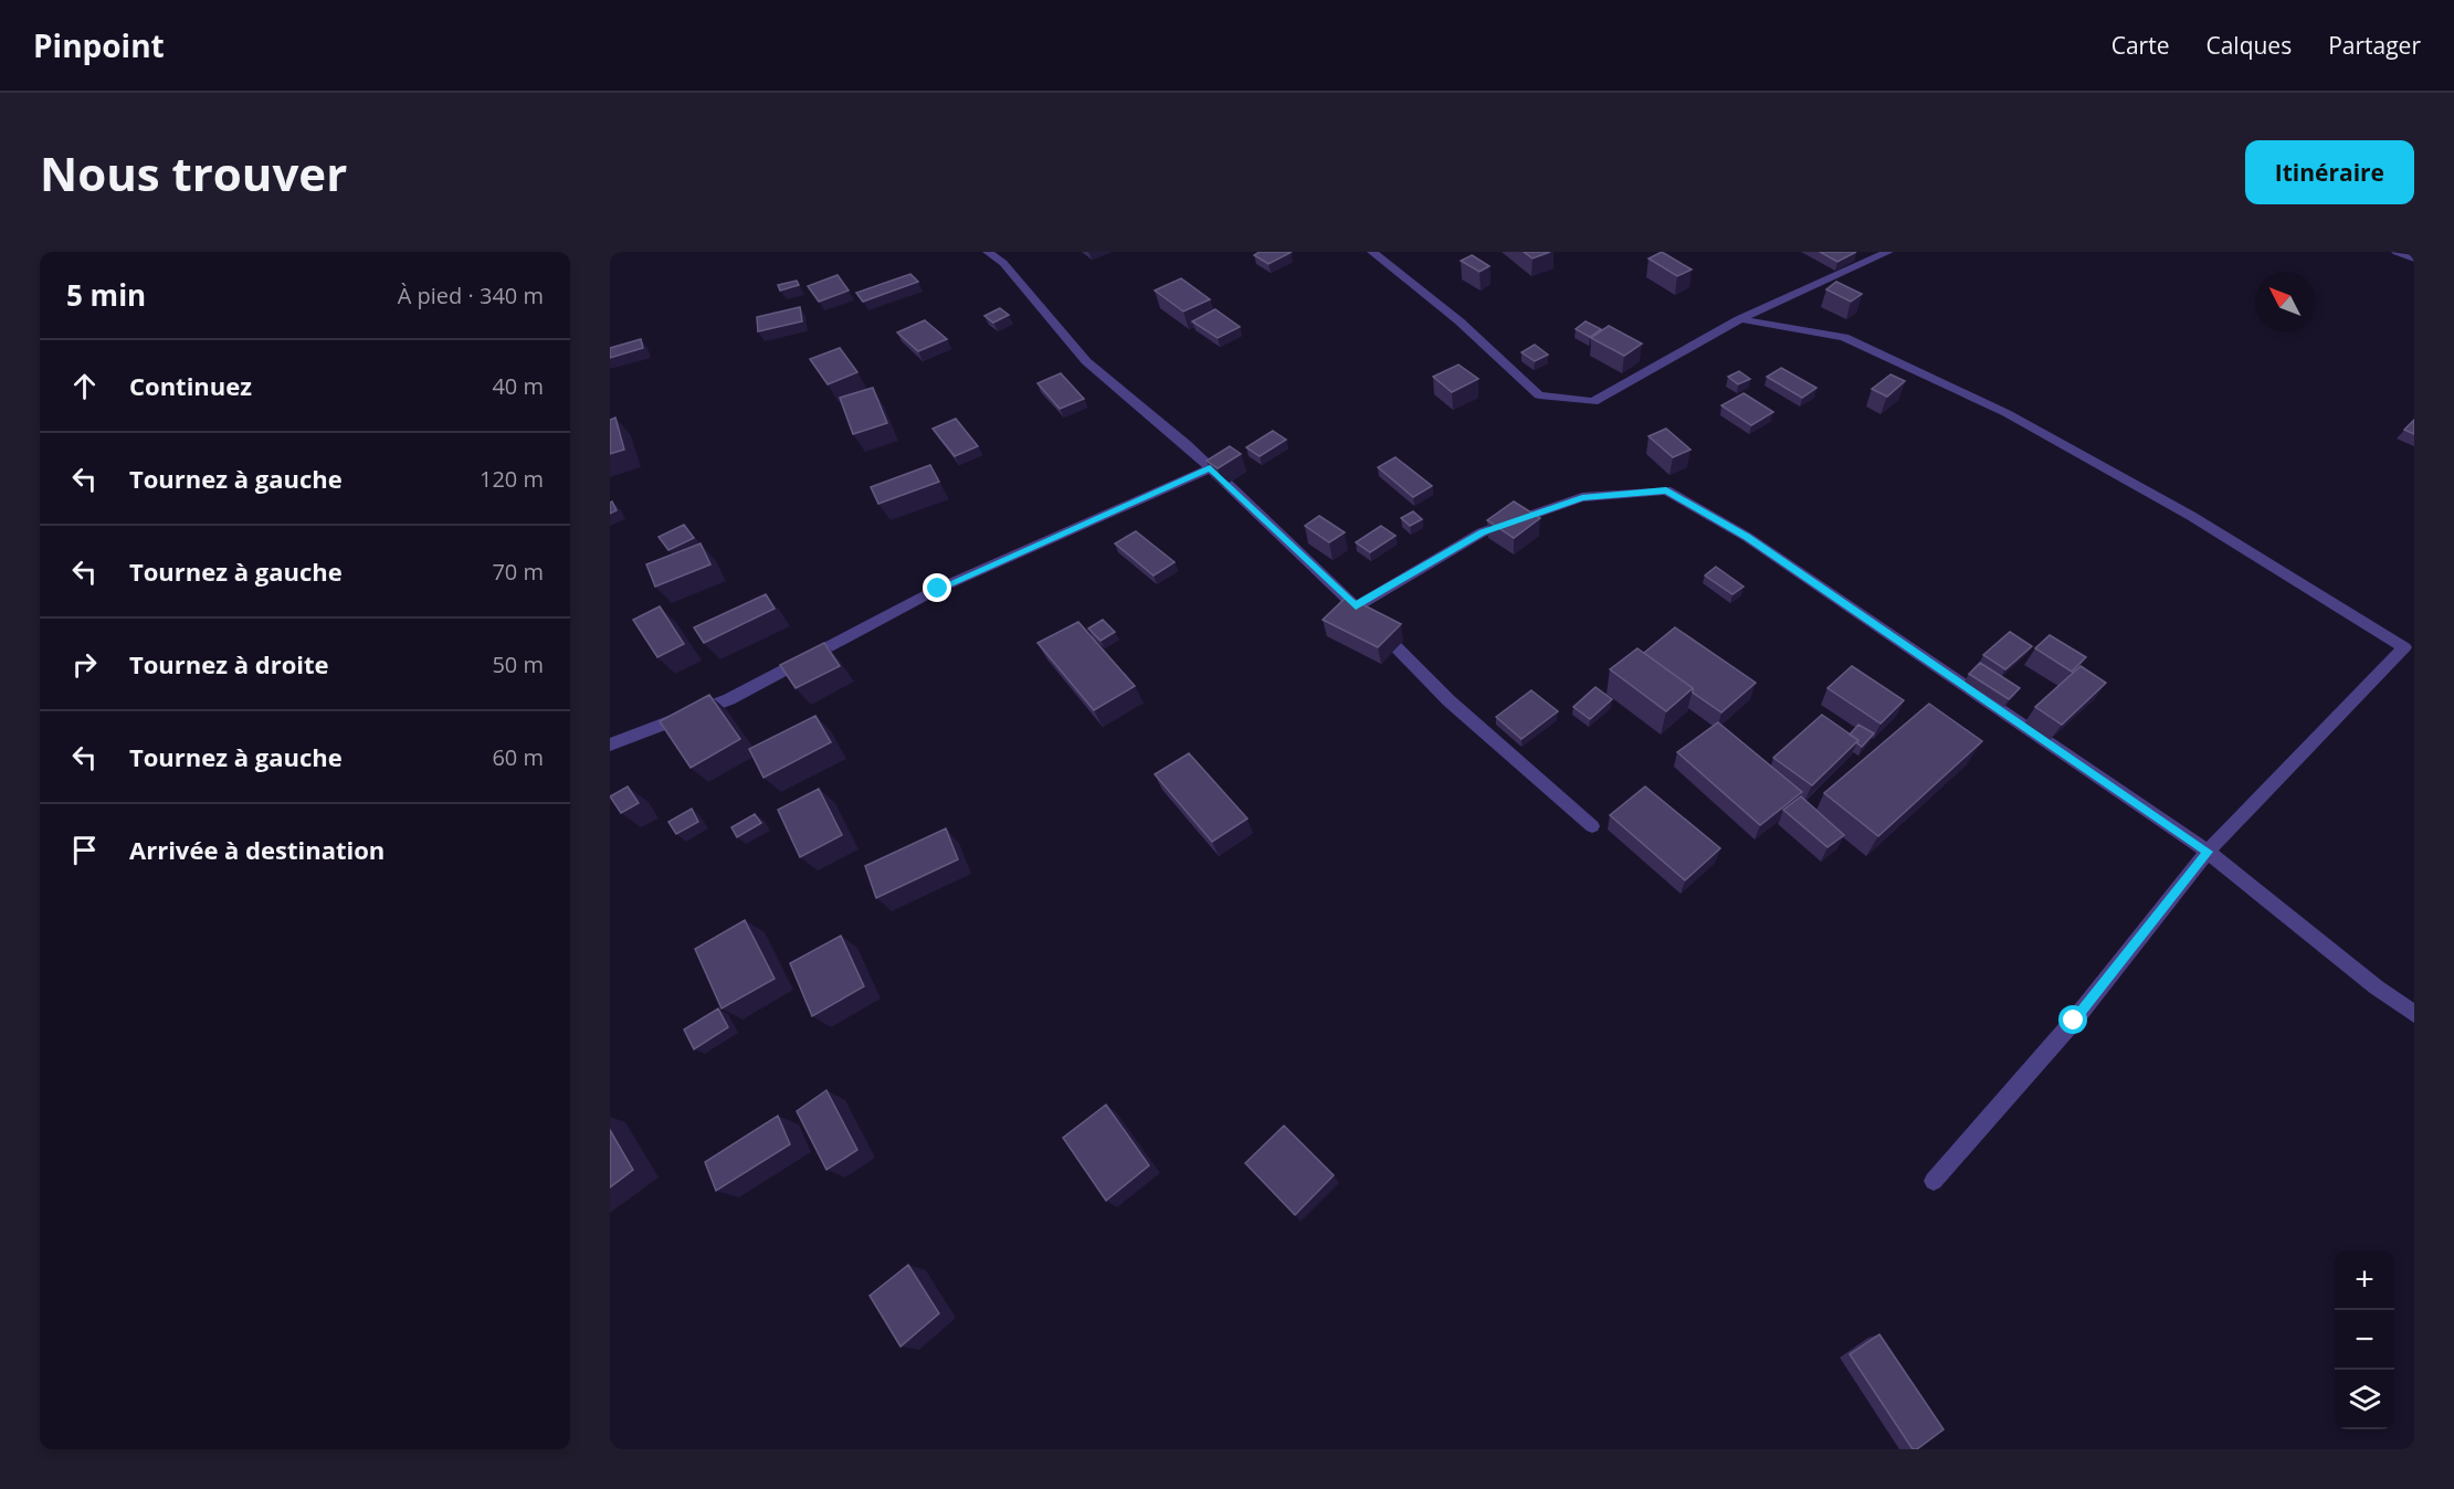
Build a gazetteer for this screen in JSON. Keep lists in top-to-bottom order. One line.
{"north":"top left","page":{"header":"Pinpoint","nav":["Carte","Calques","Partager"],"buttons":"Itinéraire","title":"Nous trouver","heading":["5 min","À pied · 340 m"],"list":[["Continuez","40 m"],["Tournez à gauche","120 m"],["Tournez à gauche","70 m"],["Tournez à droite","50 m"],["Tournez à gauche","60 m"],"Arrivée à destination"],"map_buttons":["+","−"]}}
